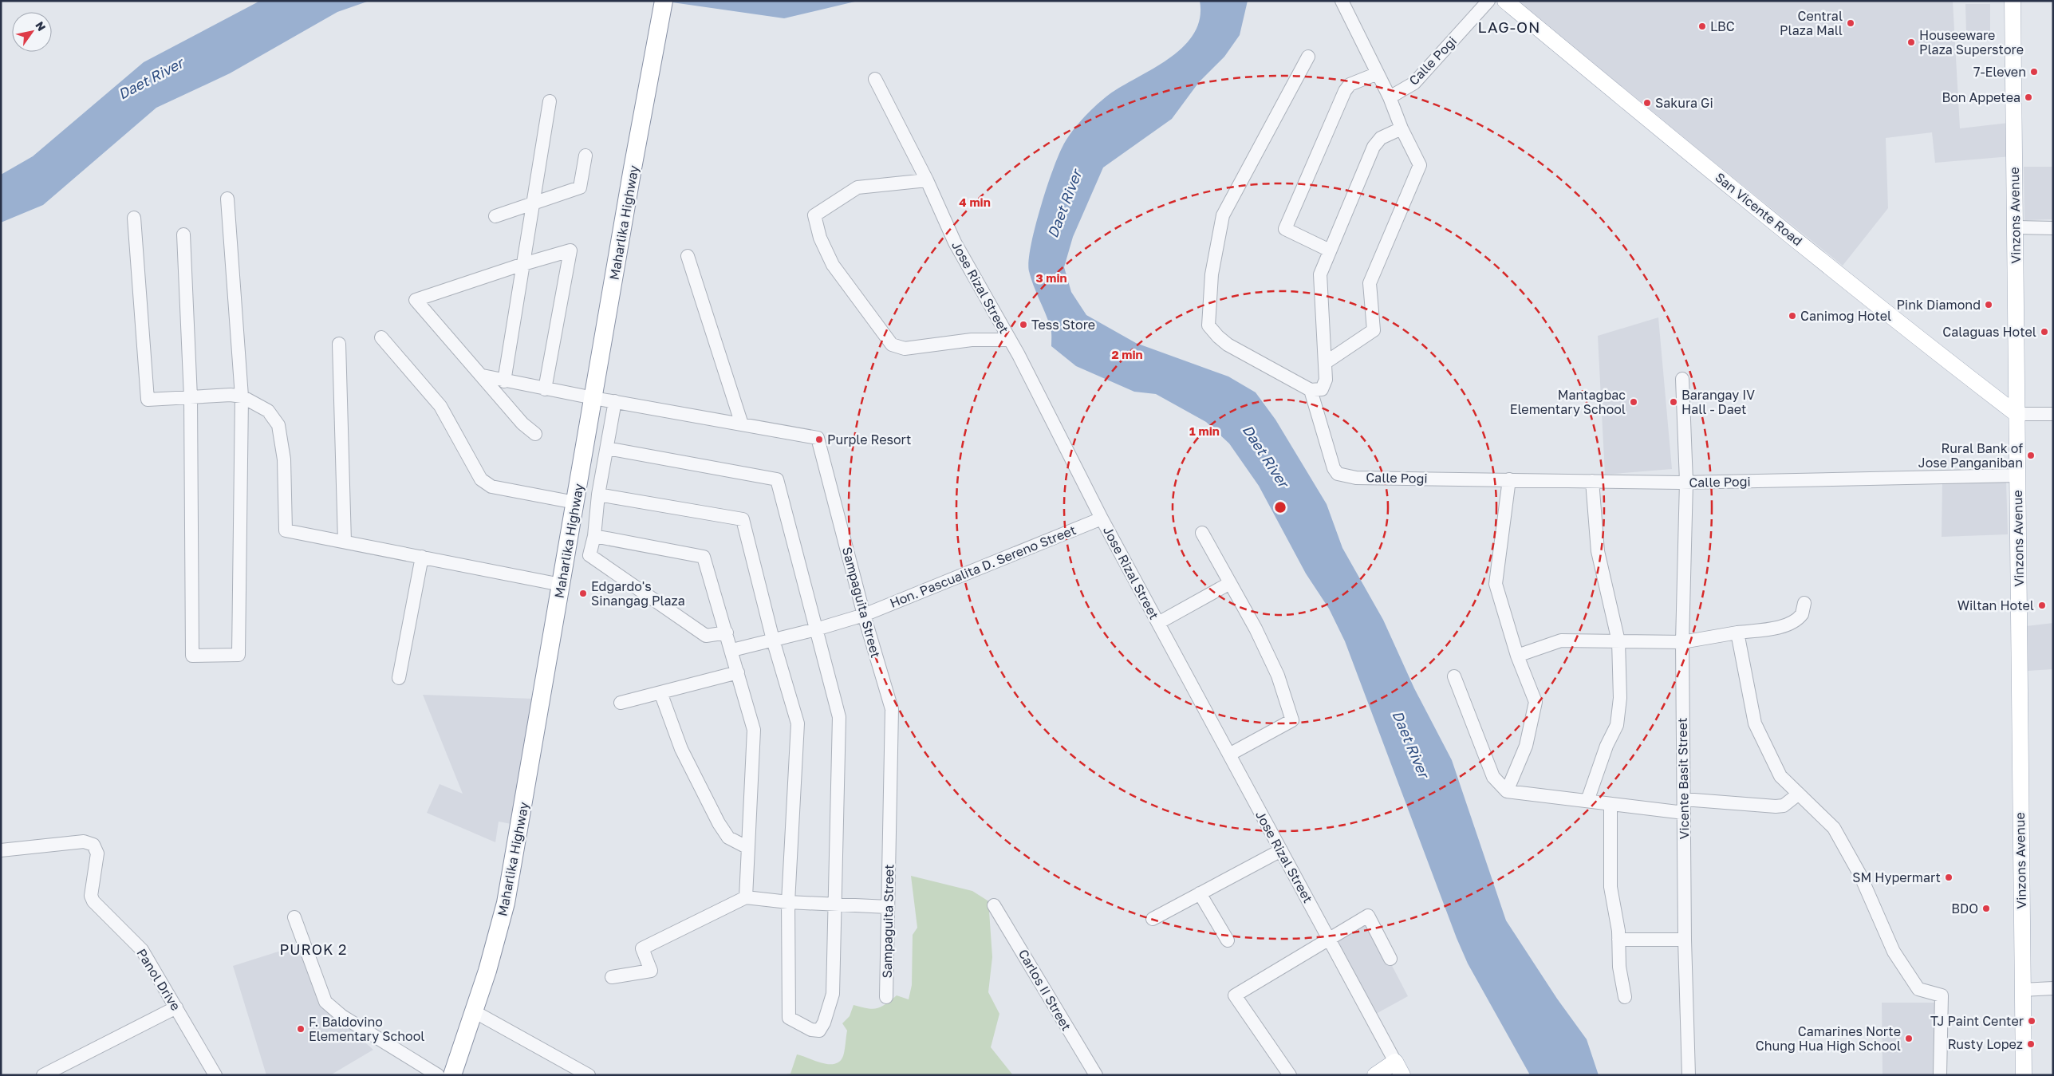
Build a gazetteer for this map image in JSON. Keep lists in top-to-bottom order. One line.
{"streets":{"highway":["Maharlika Highway"],"main road":["San Vicente Road","Vinzons Avenue"],"street":["Calle Pogi","Jose Rizal Street","Hon. Pascualita D. Sereno Street","Sampaguita Street","Vicente Basit Street","Panol Drive","Carlos II Street"]},"crossings":[["Calle Pogi","Vinzons Avenue"],["Calle Pogi","Vicente Basit Street"],["San Vicente Road","Vinzons Avenue"],["Maharlika Highway","Sampaguita Street"],["Jose Rizal Street","Hon. Pascualita D. Sereno Street"],["Hon. Pascualita D. Sereno Street","Sampaguita Street"]],"districts":["LAG-ON","PUROK 2"],"water":["Daet River"],"places":["Central Plaza Mall","LBC","Houseeware Plaza Superstore","7-Eleven","Bon Appetea","Sakura Gi","Pink Diamond","Canimog Hotel","Tess Store","Calaguas Hotel","Mantagbac Elementary School","Barangay IV Hall - Daet","Purple Resort","Rural Bank of Jose Panganiban","Edgardo's Sinangag Plaza","Wiltan Hotel","SM Hypermart","BDO","TJ Paint Center","F. Baldovino Elementary School","Camarines Norte Chung Hua High School","Rusty Lopez"],"north":"top right","rings":["4 min","3 min","2 min","1 min"]}
